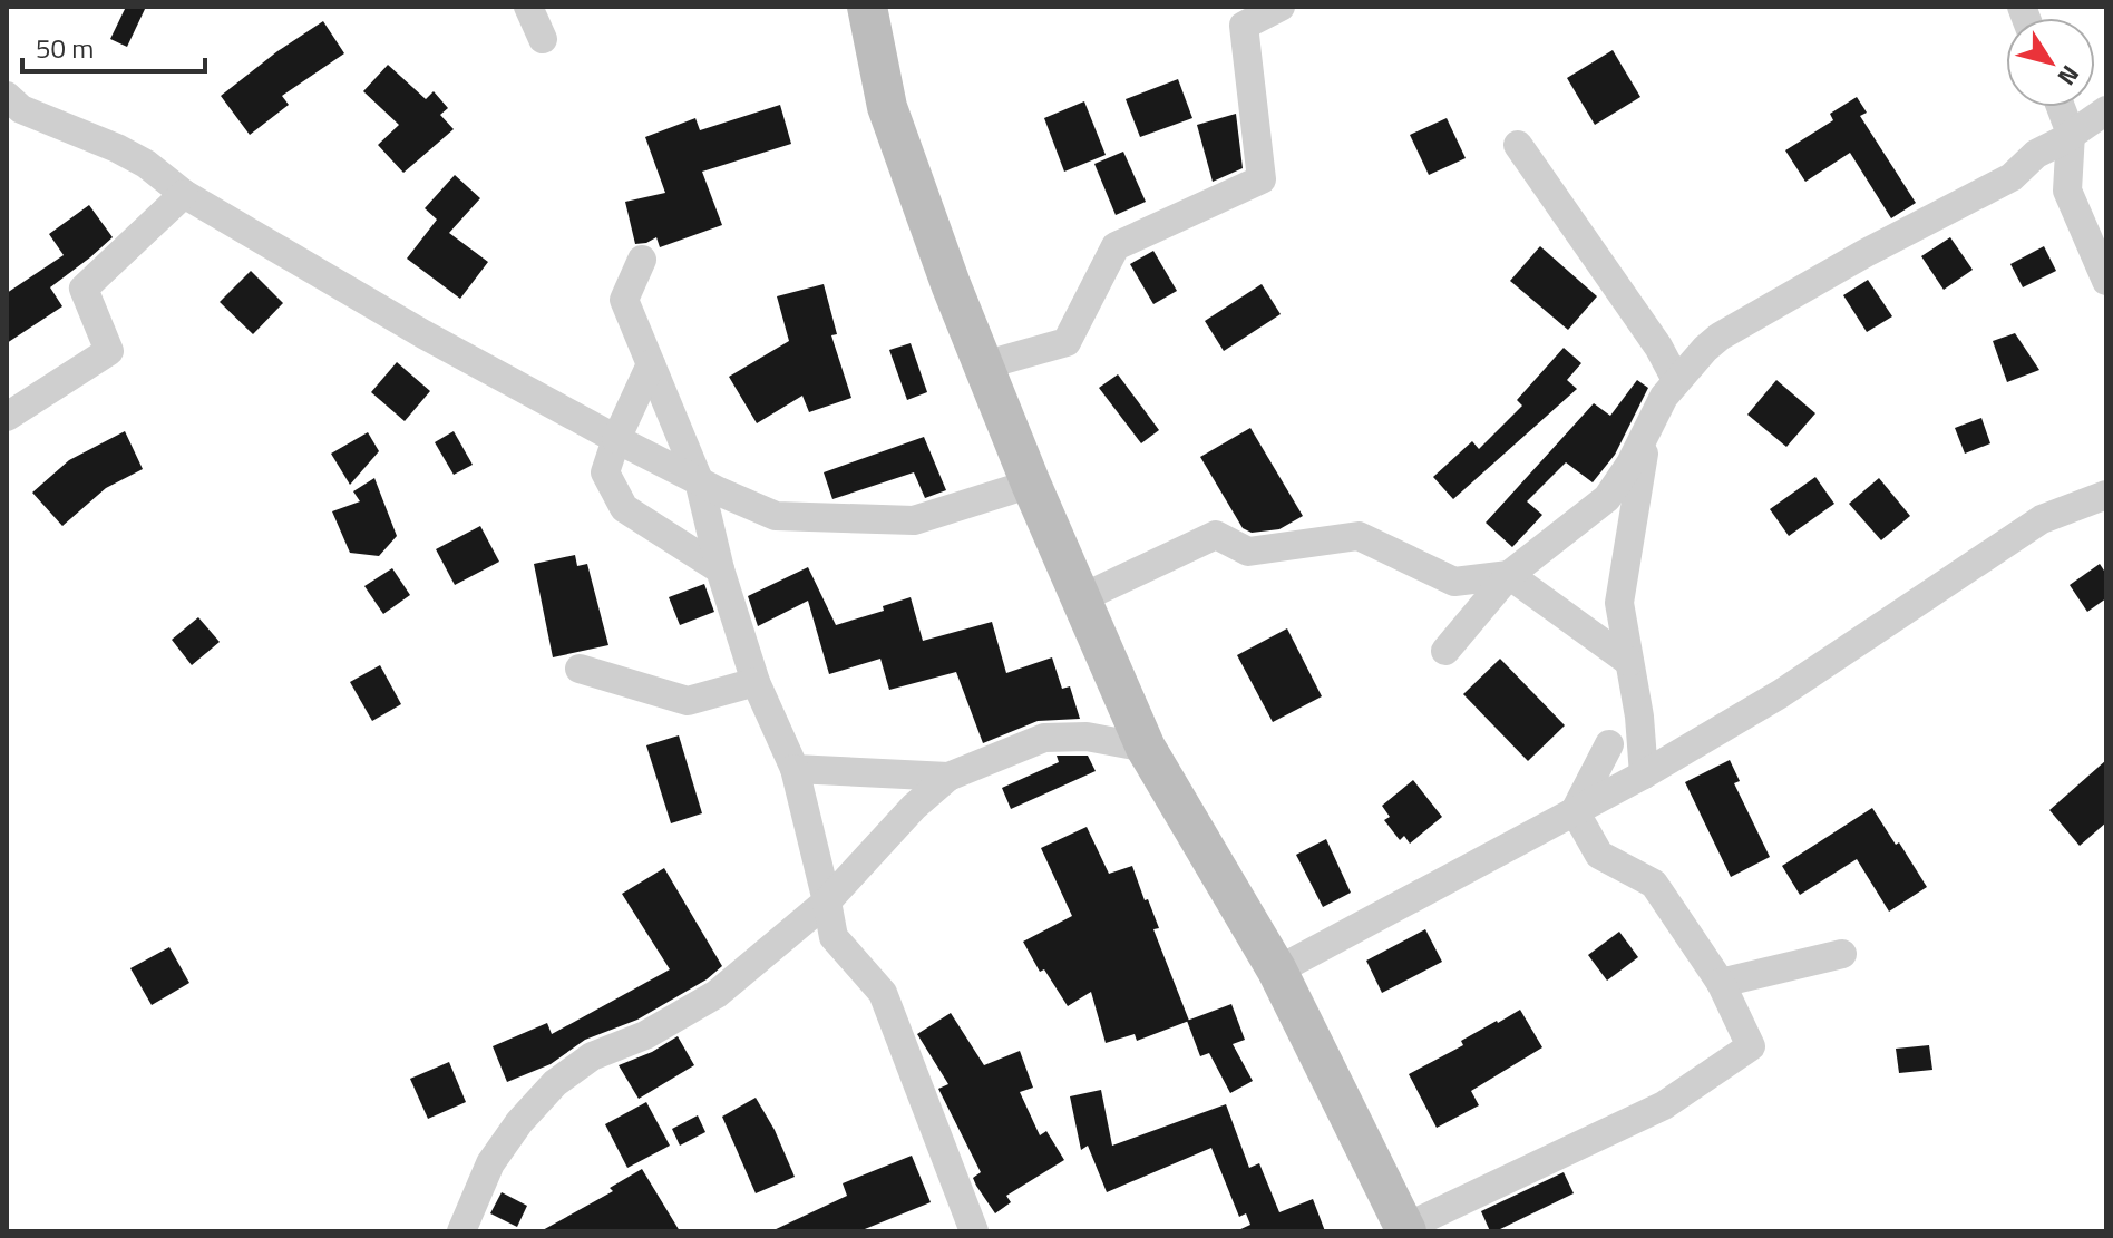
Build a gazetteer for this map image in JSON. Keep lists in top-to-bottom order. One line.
{"scale_bar":"50 m","north":"bottom right"}
